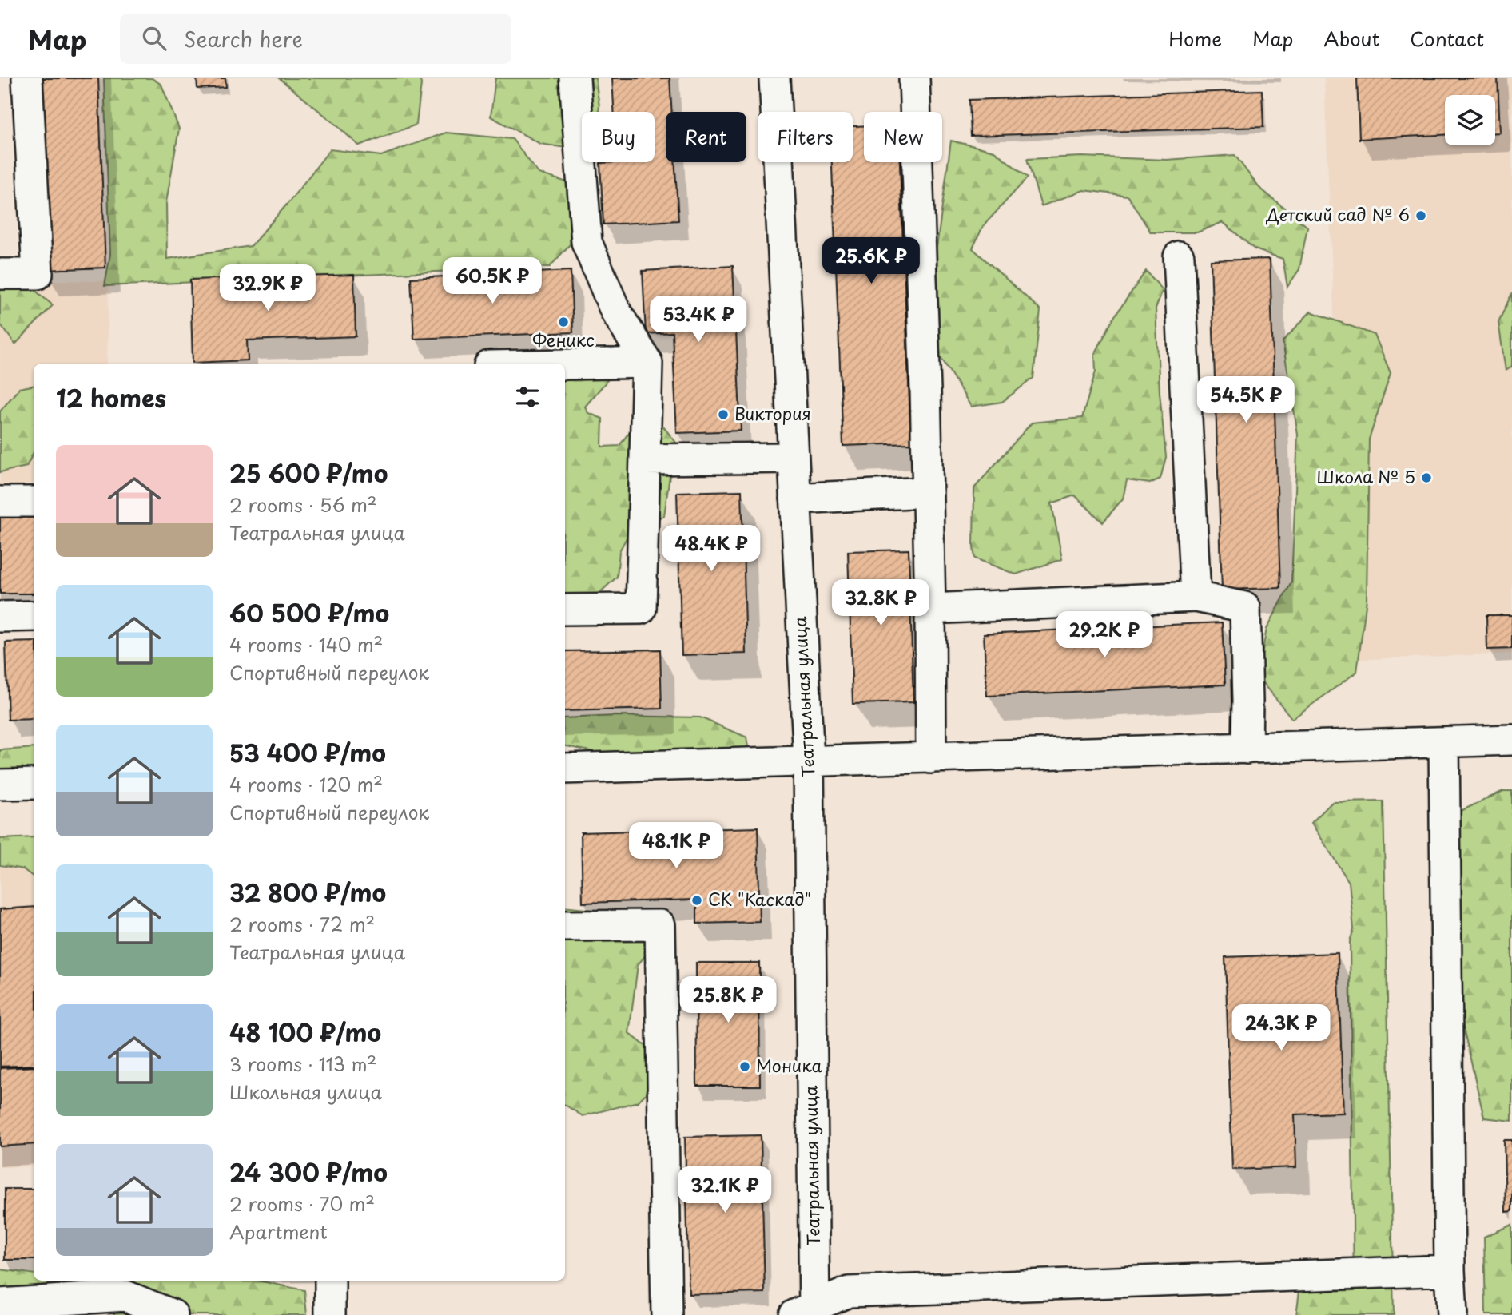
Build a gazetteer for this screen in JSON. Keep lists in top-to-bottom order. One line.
{"streets":{"street":["Театральная улица"]},"places":["Детский сад № 6","Феникс","Виктория","Школа № 5","СК \"Каскад\"","Моника"],"page":{"header":"Map","search":"Search here","nav":["Home","Map","About","Contact"],"chip":["Buy","Rent","Filters","New"],"price":["25.6K ₽","60.5K ₽","32.9K ₽","53.4K ₽","54.5K ₽","48.4K ₽","32.8K ₽","29.2K ₽","48.1K ₽","25.8K ₽","24.3K ₽","32.1K ₽"],"heading":"12 homes","list":[{"name":"25 600 ₽/mo","note":"2 rooms · 56 m² · Театральная улица"},{"name":"60 500 ₽/mo","note":"4 rooms · 140 m² · Спортивный переулок"},{"name":"53 400 ₽/mo","note":"4 rooms · 120 m² · Спортивный переулок"},{"name":"32 800 ₽/mo","note":"2 rooms · 72 m² · Театральная улица"},{"name":"48 100 ₽/mo","note":"3 rooms · 113 m² · Школьная улица"},{"name":"24 300 ₽/mo","note":"2 rooms · 70 m² · Apartment"}]}}
